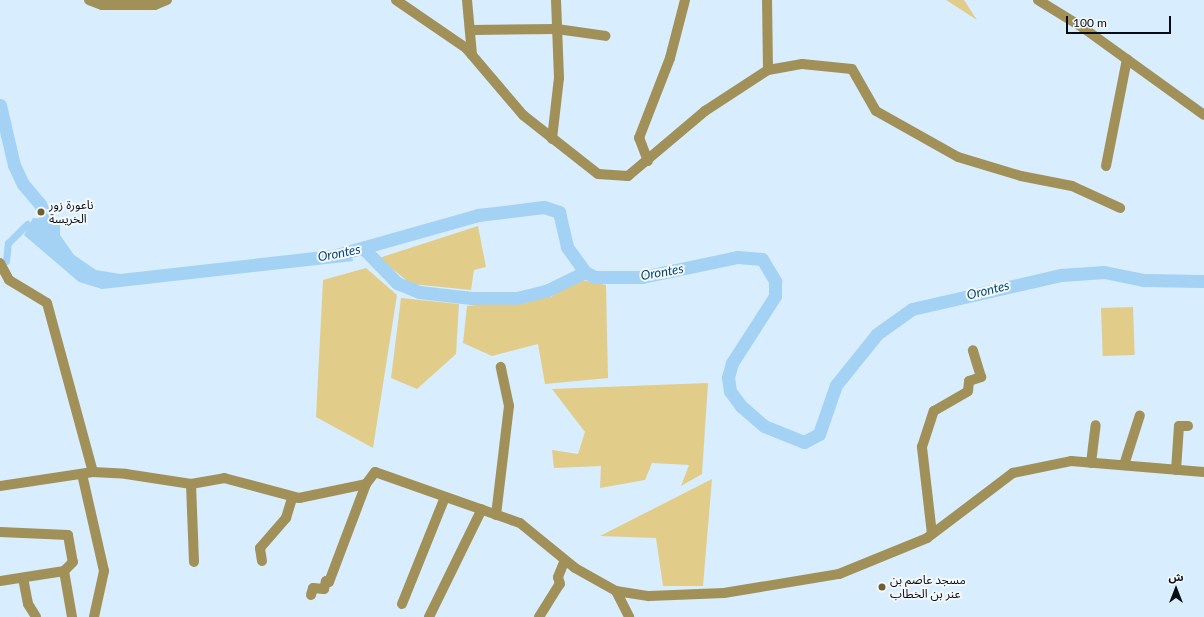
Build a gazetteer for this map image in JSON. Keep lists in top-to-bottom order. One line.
{"water":["Orontes"],"places":["ناعورة زور الخريسة","مسجد عاصم بن عنر بن الخطاب"],"scale_bar":"100 m","north":"top"}
